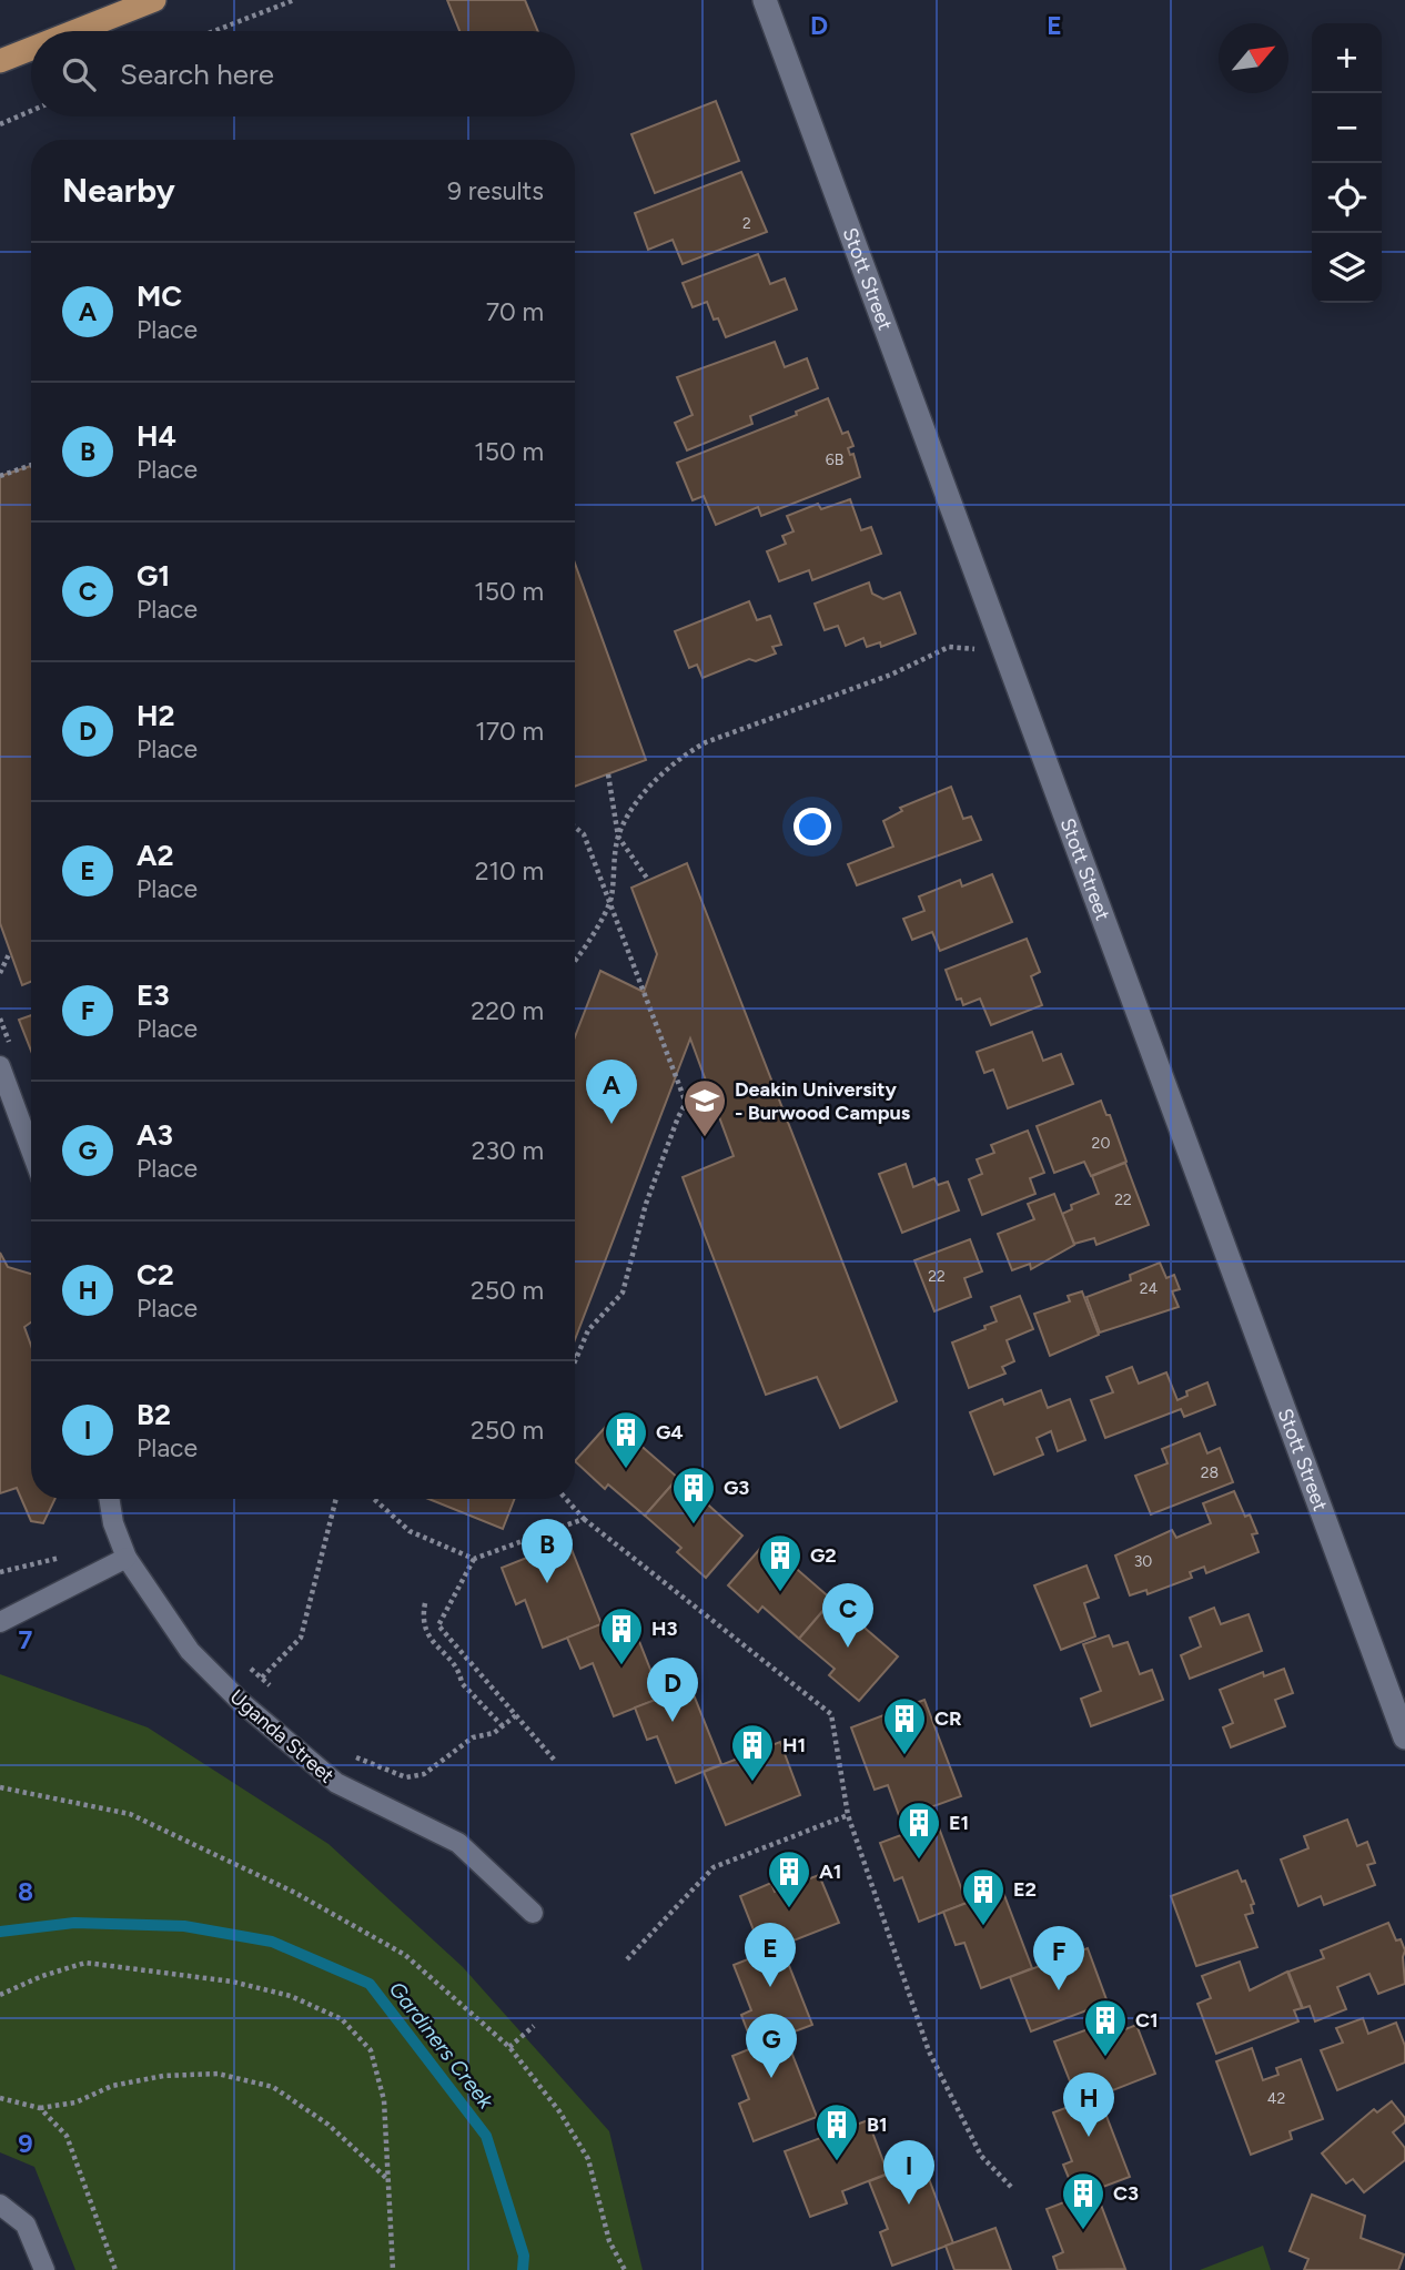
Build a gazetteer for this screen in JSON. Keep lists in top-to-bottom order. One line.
{"streets":{"street":["Stott Street"],"lane":["Uganda Street"]},"water":["Gardiners Creek"],"places":{"school or university":["Deakin University - Burwood Campus"],"building":["G4","G3","G2","H3","CR","H1","E1","A1","E2","C1","B1","C3"]},"house_numbers":["2","6B","20","22","22","24","28","30","42"],"north":"top right","page":{"map_buttons":["+","−"],"search":"Search here","heading":["Nearby","9 results"],"list":[{"mark":"A","name":"MC","note":"Place","value":"70 m"},{"mark":"B","name":"H4","note":"Place","value":"150 m"},{"mark":"C","name":"G1","note":"Place","value":"150 m"},{"mark":"D","name":"H2","note":"Place","value":"170 m"},{"mark":"E","name":"A2","note":"Place","value":"210 m"},{"mark":"F","name":"E3","note":"Place","value":"220 m"},{"mark":"G","name":"A3","note":"Place","value":"230 m"},{"mark":"H","name":"C2","note":"Place","value":"250 m"},{"mark":"I","name":"B2","note":"Place","value":"250 m"}],"pins":["A","B","C","D","E","F","G","H","I"]},"grid":{"columns":["D","E"],"rows":["7","8","9"]}}
